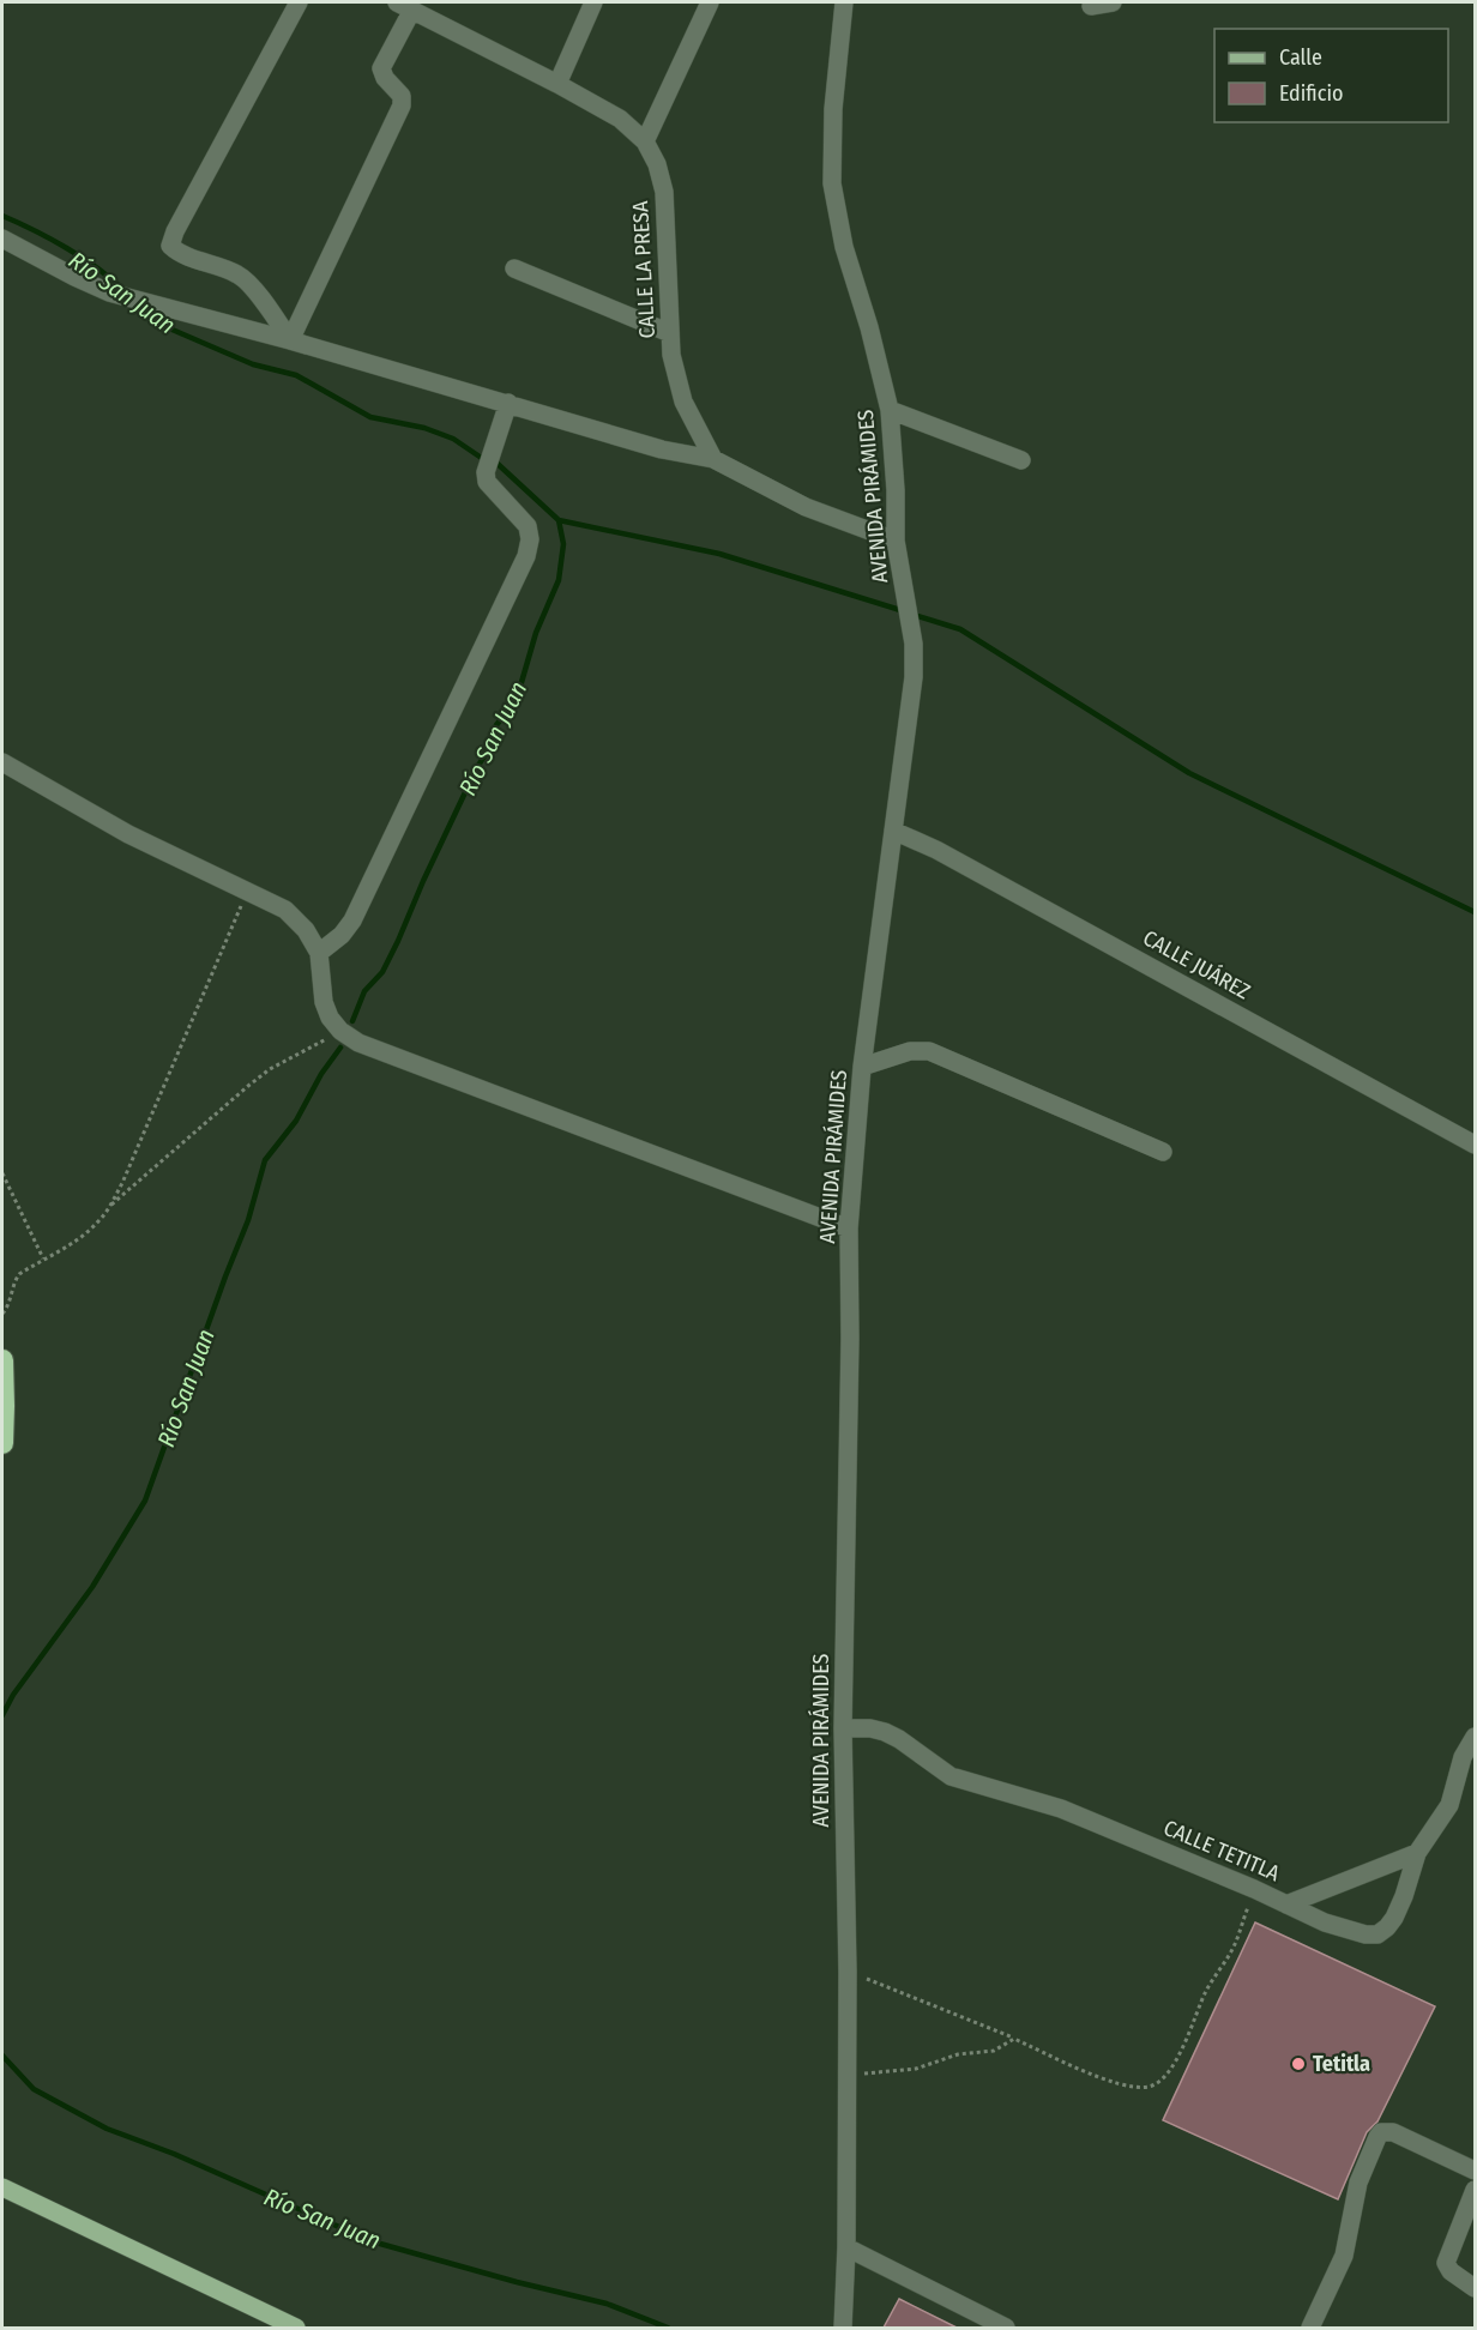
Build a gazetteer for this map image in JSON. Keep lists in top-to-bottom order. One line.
{"streets":{"street":["CALLE LA PRESA","AVENIDA PIRÁMIDES","CALLE JUÁREZ","CALLE TETITLA"]},"crossings":[["AVENIDA PIRÁMIDES","CALLE JUÁREZ"],["AVENIDA PIRÁMIDES","CALLE TETITLA"]],"water":["Río San Juan"],"places":["Tetitla"],"legend":["Calle","Edificio"]}
